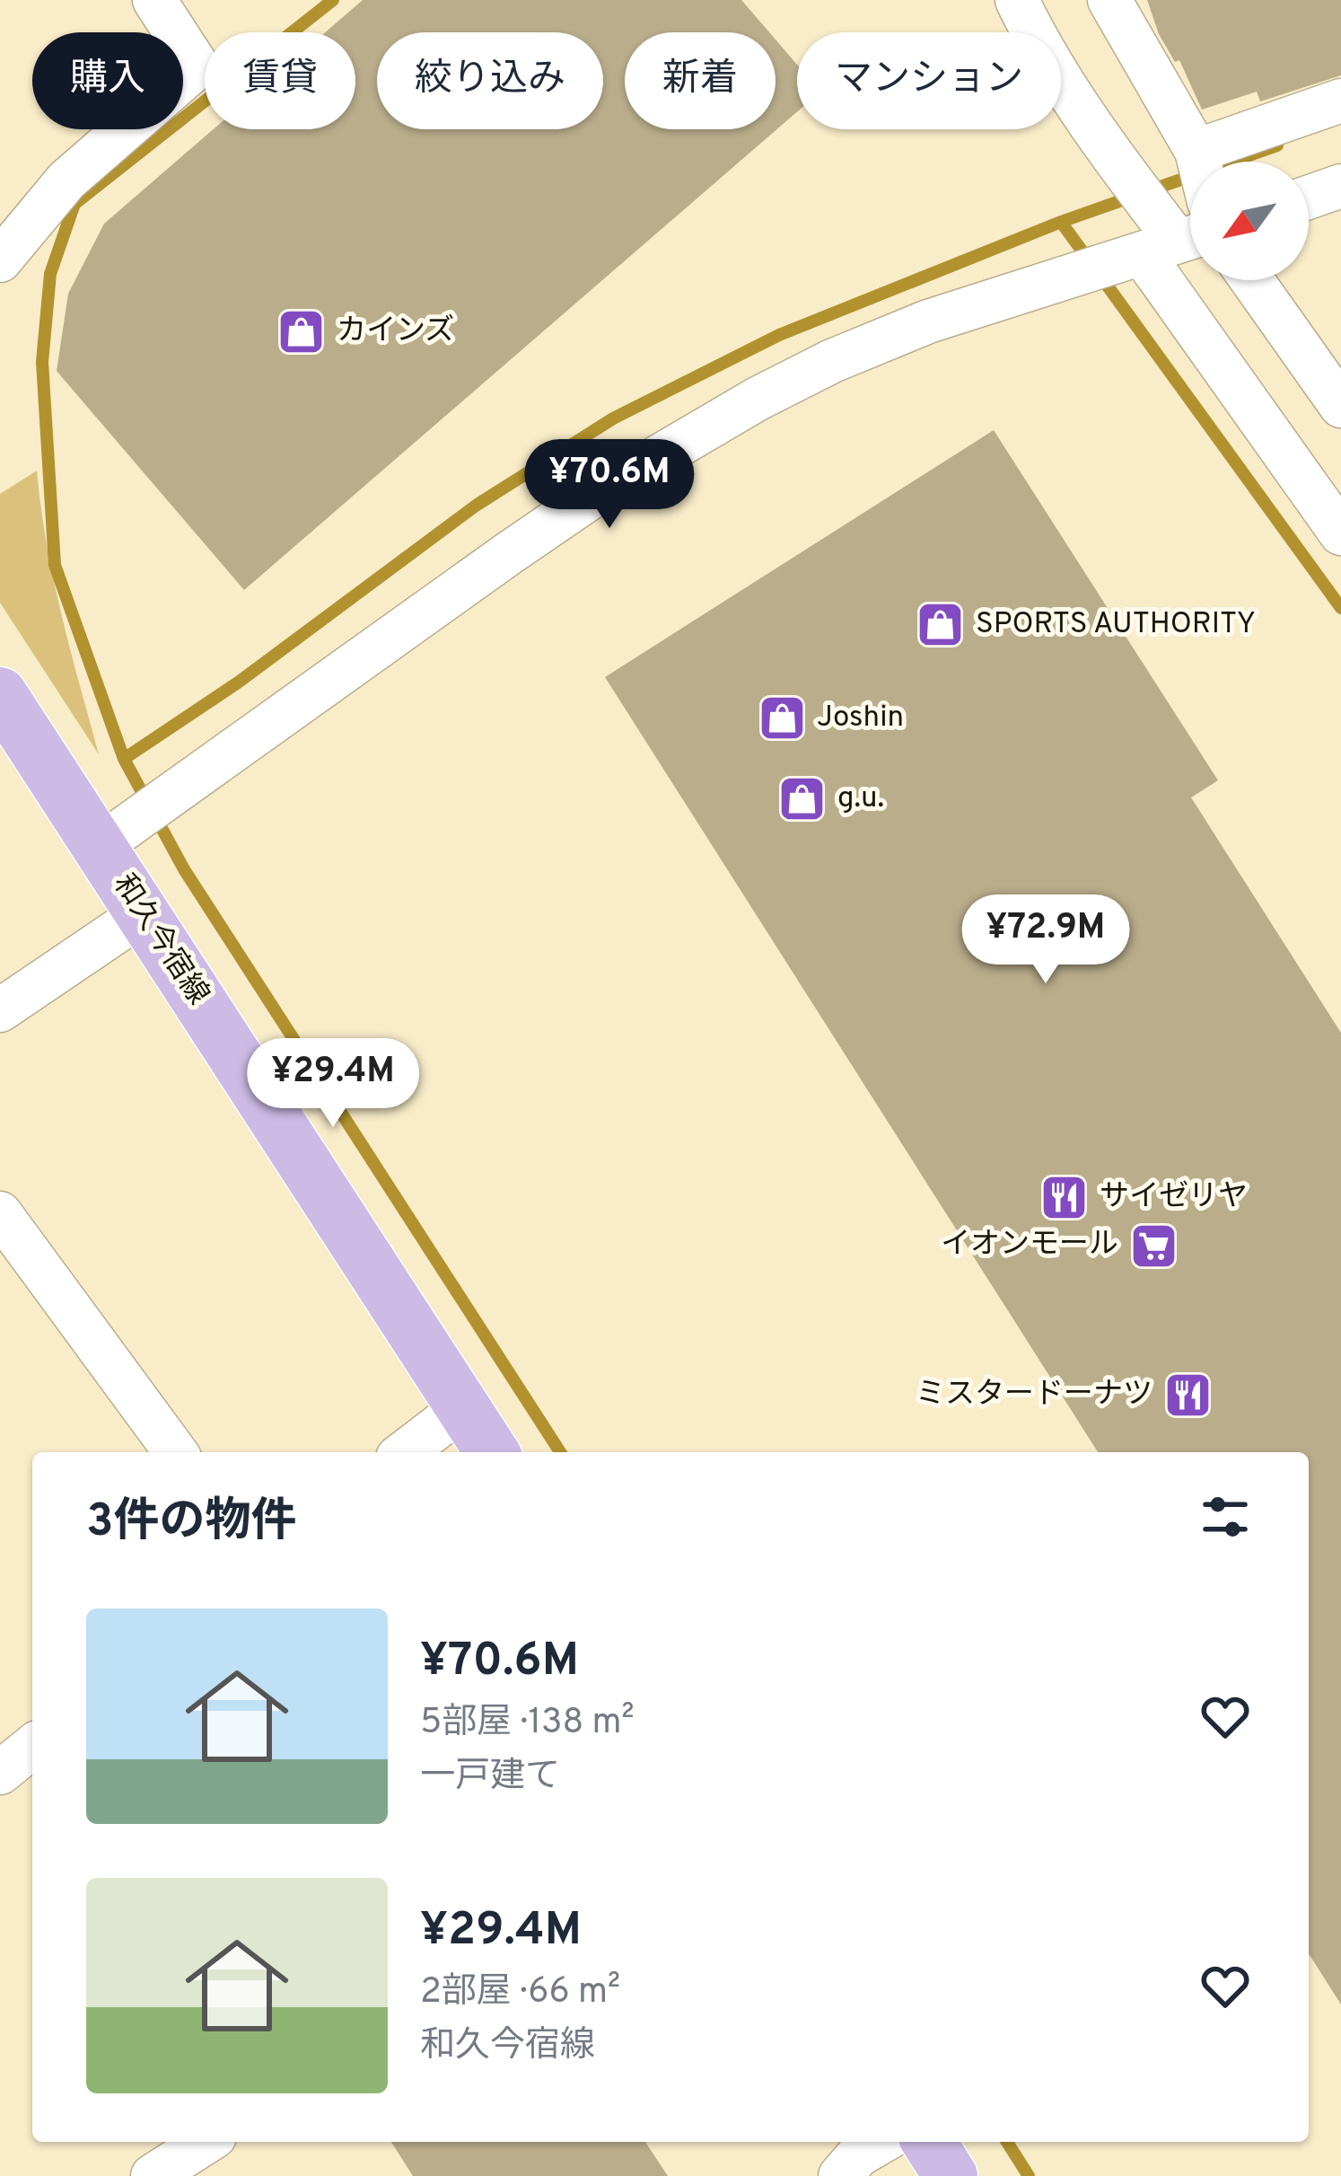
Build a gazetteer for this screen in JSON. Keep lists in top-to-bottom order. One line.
{"streets":{"main road":["和久今宿線"]},"places":{"shop":["カインズ","SPORTS AUTHORITY","Joshin","g.u."],"restaurant":["サイゼリヤ","ミスタードーナツ"],"supermarket":["イオンモール"]},"north":"bottom left","page":{"chip":["購入","賃貸","絞り込み","新着","マンション"],"price":["¥70.6M","¥72.9M","¥29.4M"],"heading":"3件の物件","list":[{"name":"¥70.6M","note":"5部屋 · 138 m² · 一戸建て"},{"name":"¥29.4M","note":"2部屋 · 66 m² · 和久今宿線"}]}}
